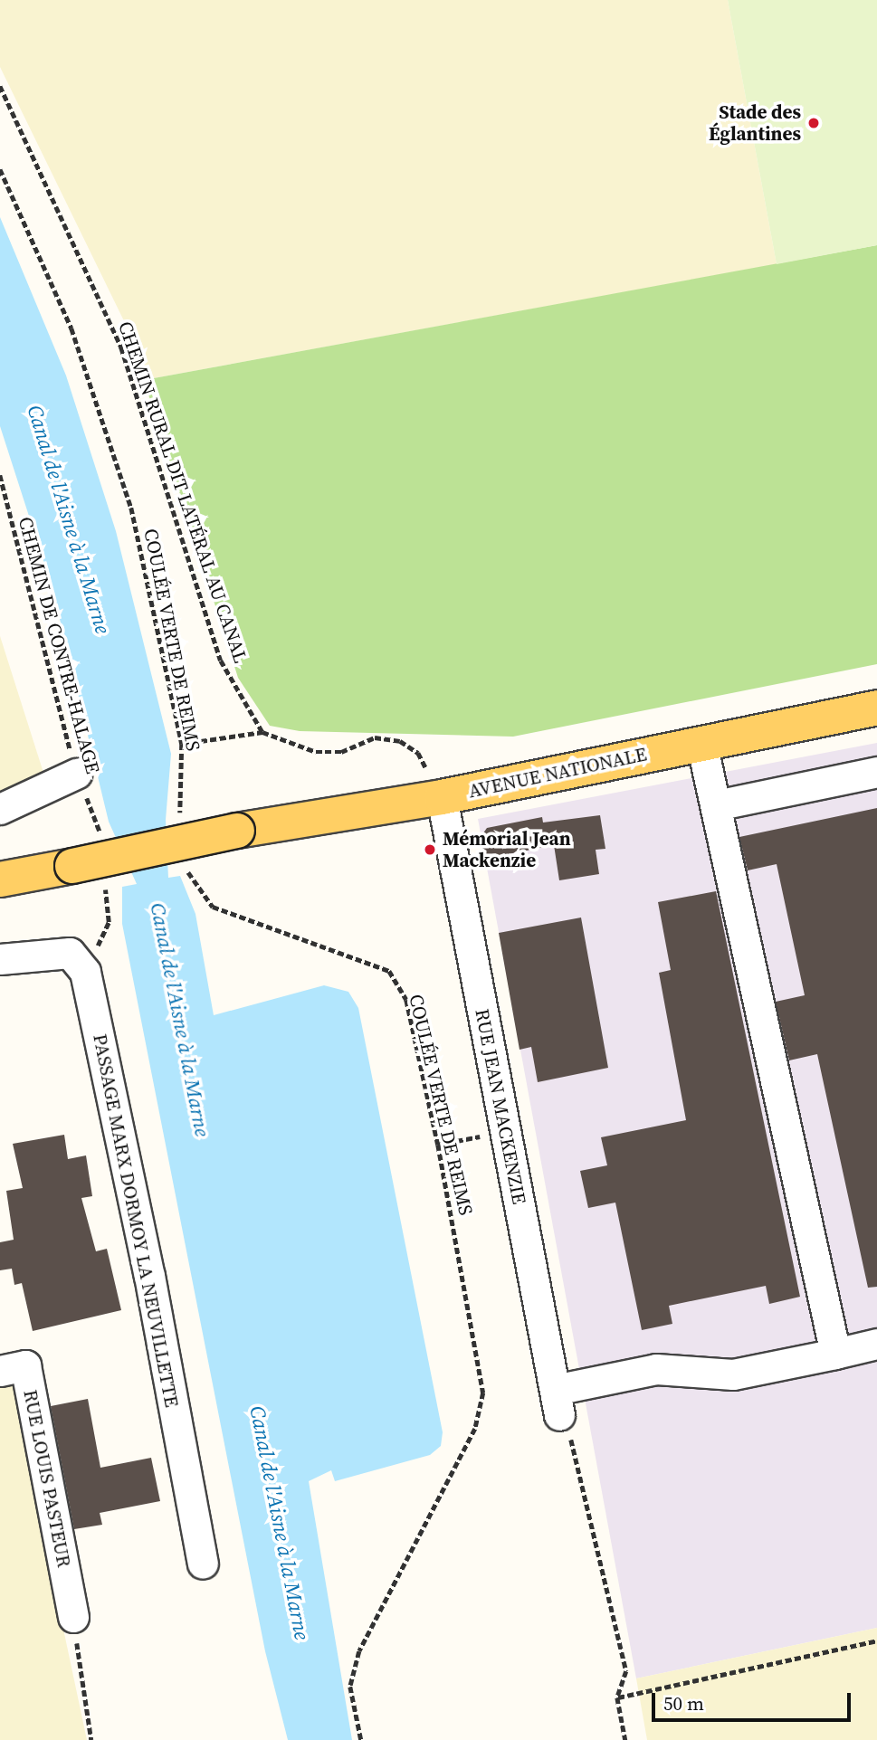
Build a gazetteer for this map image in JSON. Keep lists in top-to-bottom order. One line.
{"streets":{"main road":["AVENUE NATIONALE"],"street":["RUE JEAN MACKENZIE","PASSAGE MARX DORMOY LA NEUVILLETTE","RUE LOUIS PASTEUR"],"path":["CHEMIN RURAL DIT LATÉRAL AU CANAL","COULÉE VERTE DE REIMS","CHEMIN DE CONTRE-HALAGE"]},"crossings":[["AVENUE NATIONALE","RUE JEAN MACKENZIE"]],"water":["Canal de l'Aisne à la Marne"],"places":["Stade des Églantines","Mémorial Jean Mackenzie"],"scale_bar":"50 m"}
